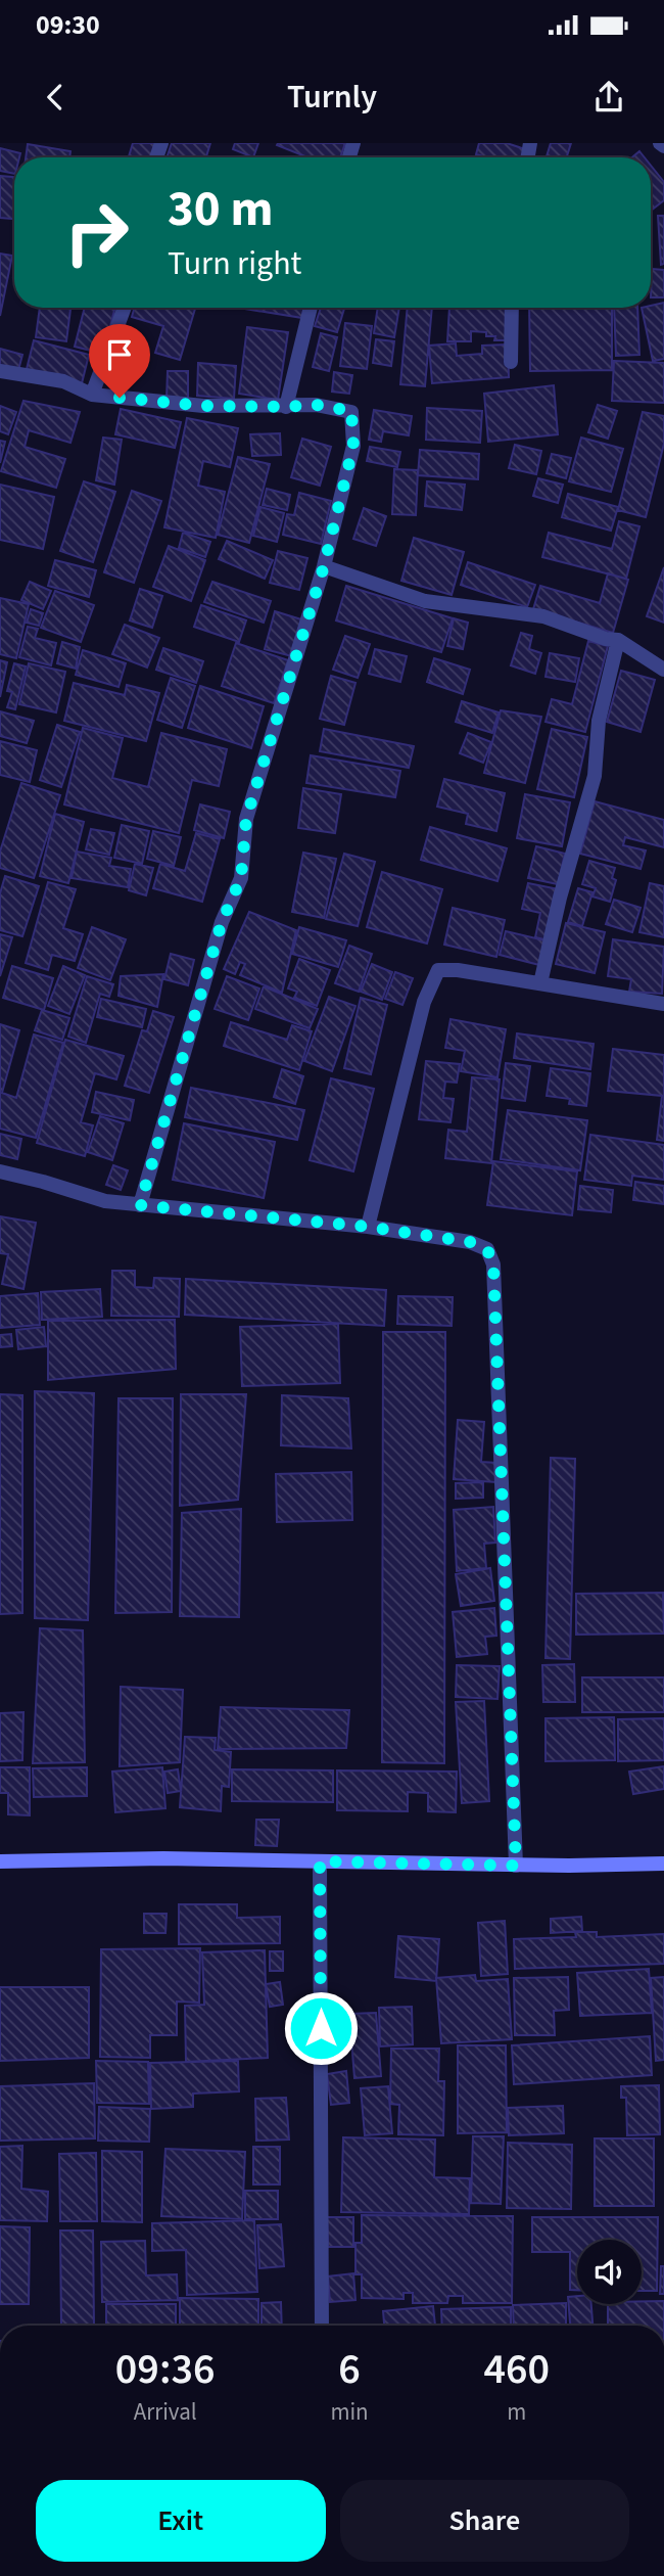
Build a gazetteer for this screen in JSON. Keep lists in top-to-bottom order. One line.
{"page":{"status":"09:30","header":"Turnly","turn":["30 m","Turn right"],"eta":["09:36","Arrival","6","min","460","m"],"buttons":["Exit","Share"]}}
